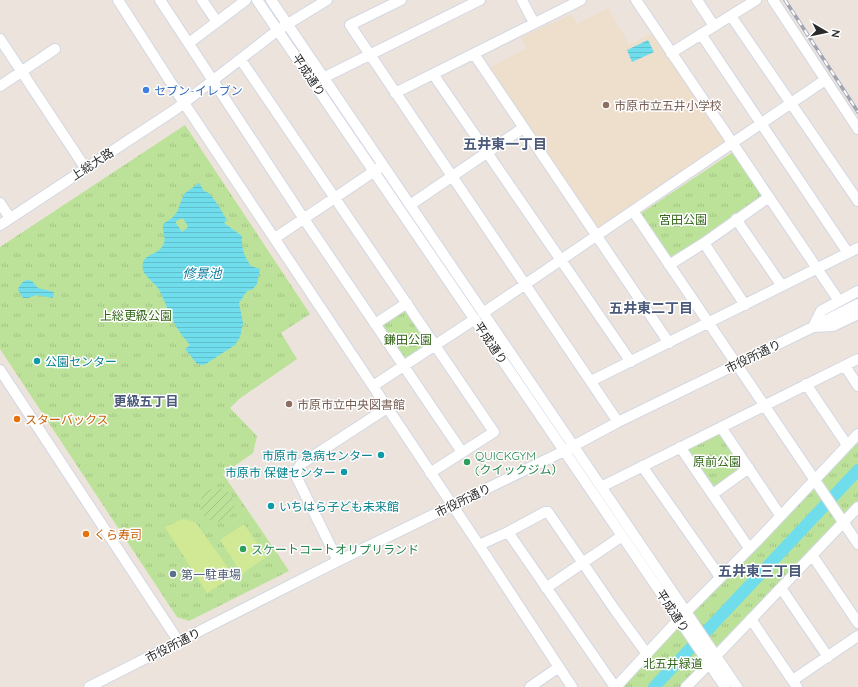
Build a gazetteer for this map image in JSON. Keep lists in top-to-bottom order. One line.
{"streets":{"street":["平成通り","上総大路","市役所通り"]},"crossings":[["平成通り","上総大路"],["平成通り","市役所通り"]],"districts":["五井東一丁目","五井東二丁目","更級五丁目","五井東三丁目"],"water":["修景池"],"parks":["宮田公園","上総更級公園","鎌田公園","原前公園","北五井緑道"],"places":["セブン-イレブン","市原市立五井小学校","公園センター","市原市立中央図書館","スターバックス","市原市 急病センター","QUICKGYM (クイックジム）","市原市 保健センター","いちはら子ども未来館","くら寿司","スケートコートオリプリランド","第一駐車場"],"north":"right"}
